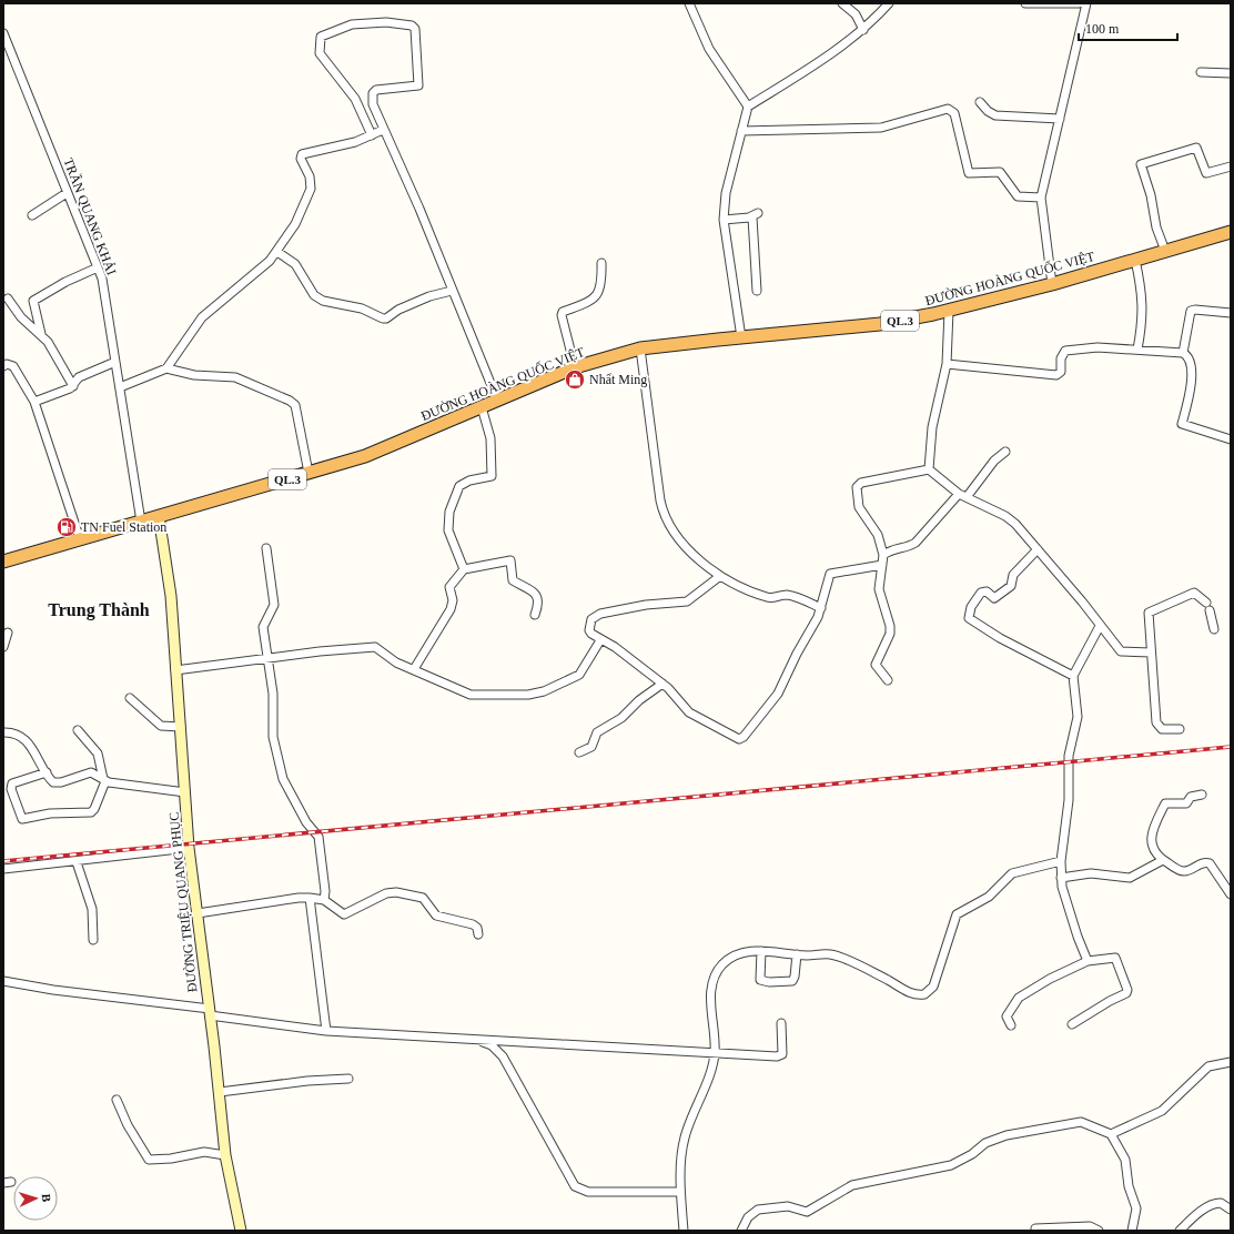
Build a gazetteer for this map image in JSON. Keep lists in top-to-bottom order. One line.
{"streets":{"highway":["ĐƯỜNG HOÀNG QUỐC VIỆT","QL.3"],"main road":["ĐƯỜNG TRIỆU QUANG PHỤC"],"street":["TRẦN QUANG KHẢI"]},"crossings":[["TRẦN QUANG KHẢI","ĐƯỜNG HOÀNG QUỐC VIỆT"],["ĐƯỜNG HOÀNG QUỐC VIỆT","ĐƯỜNG TRIỆU QUANG PHỤC"]],"districts":["Trung Thành"],"places":{"shop":["Nhẩt Ming"],"fuel station":["TN Fuel Station"]},"scale_bar":"100 m","north":"right"}
